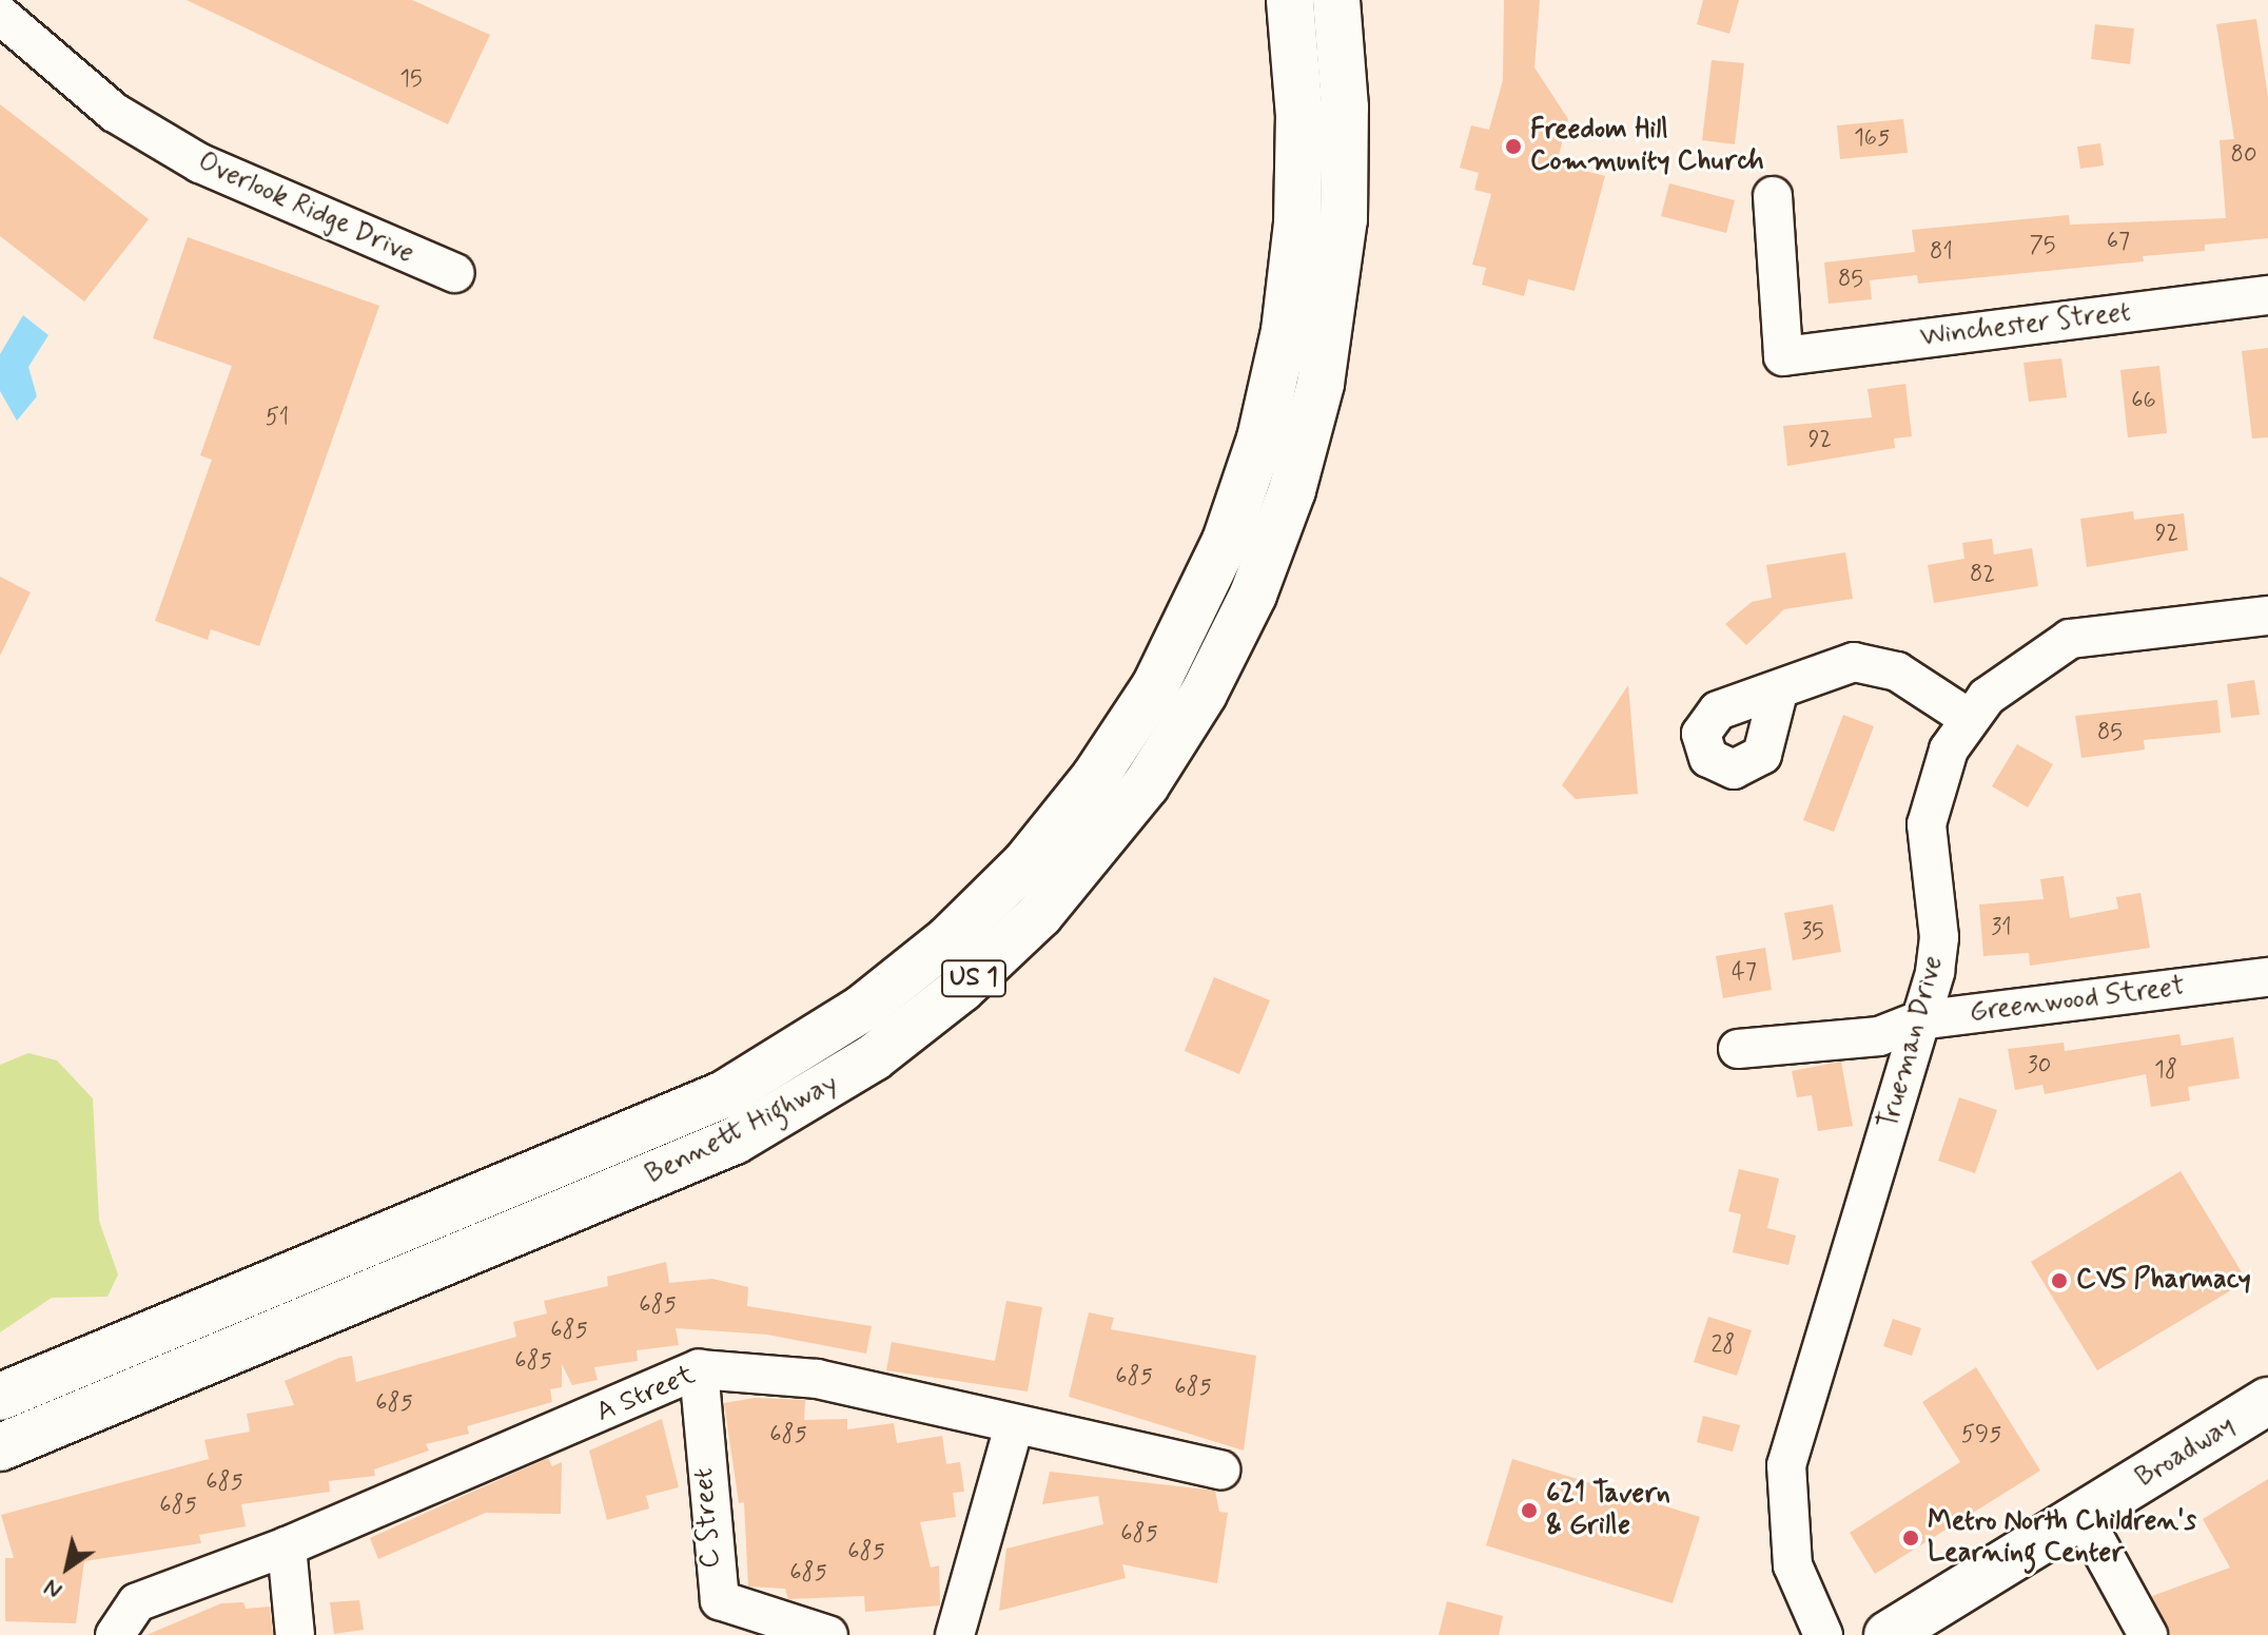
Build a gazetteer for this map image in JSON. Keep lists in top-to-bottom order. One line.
{"streets":{"main road":["US 1","Bennett Highway","Broadway"],"street":["Overlook Ridge Drive","Winchester Street","Greenwood Street","Trueman Drive","A Street","C Street"]},"crossings":[["Greenwood Street","Trueman Drive"],["A Street","C Street"]],"places":["Freedom Hill Community Church","CVS Pharmacy","621 Tavern & Grille","Metro North Children's Learning Center"],"house_numbers":["15","165","80","67","75","81","85","66","51","92","92","82","85","31","35","47","30","18","685","685","28","685","685","685","685","685","595","685","685","685","685","685"],"north":"bottom left"}
